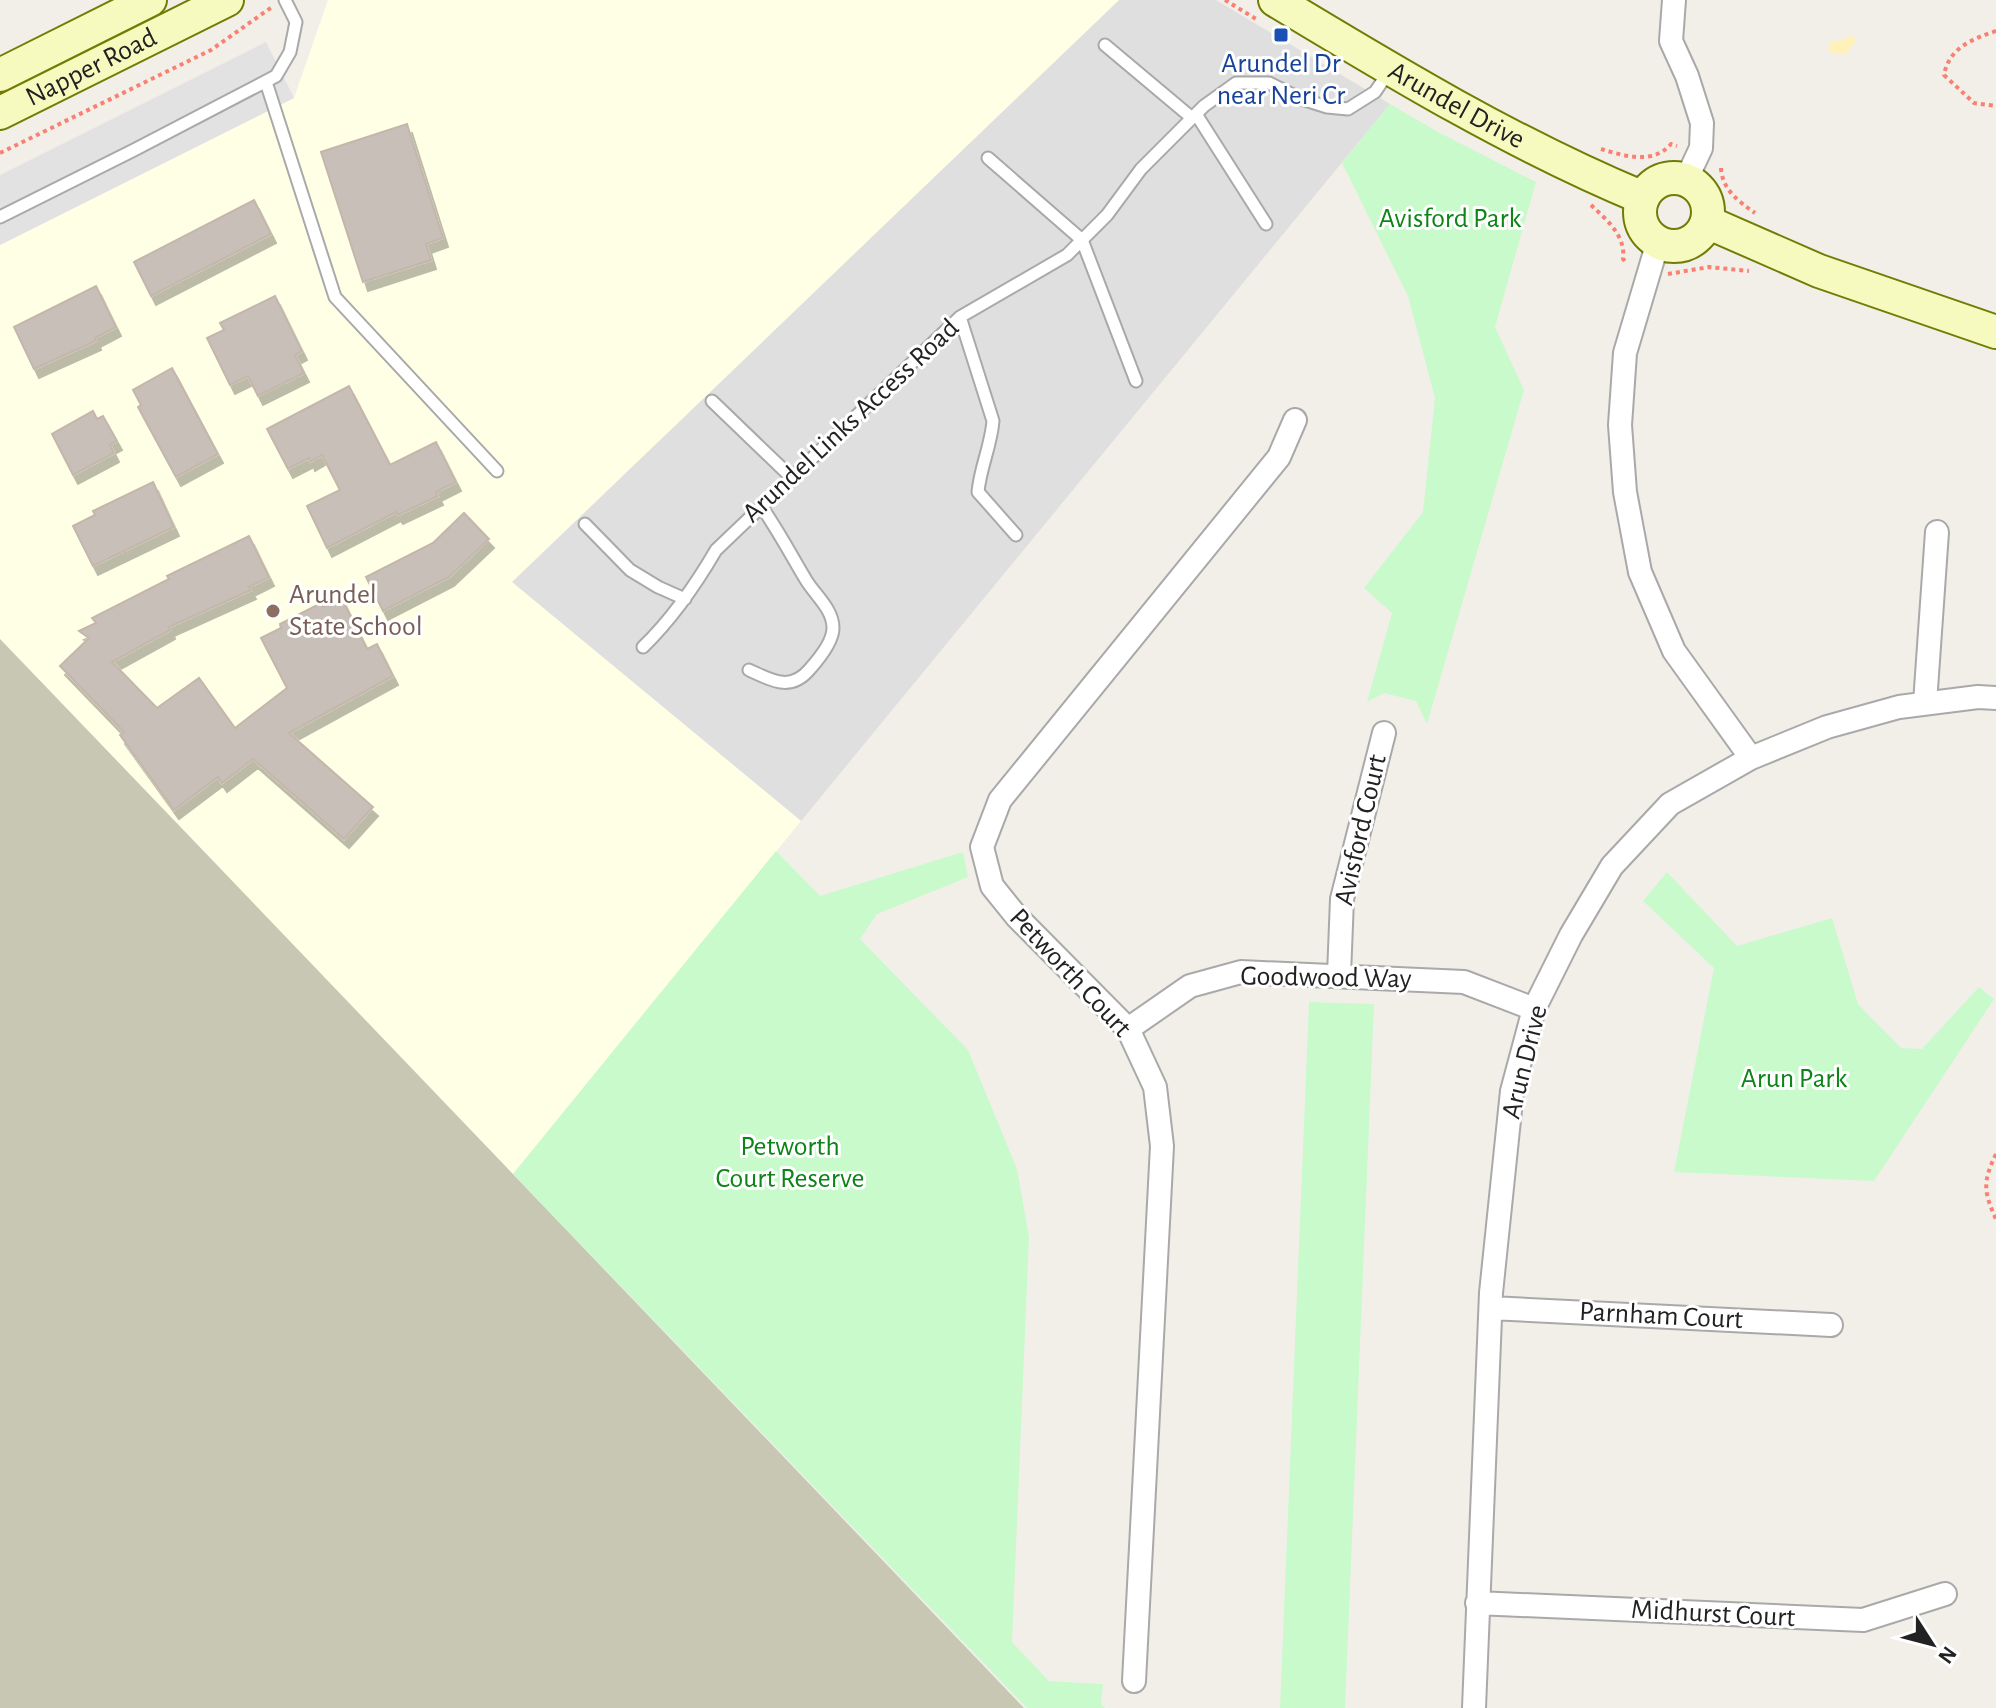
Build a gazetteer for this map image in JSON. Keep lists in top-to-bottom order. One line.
{"streets":{"main road":["Napper Road","Arundel Drive"],"street":["Avisford Court","Petworth Court","Goodwood Way","Arun Drive","Parnham Court","Midhurst Court"],"lane":["Arundel Links Access Road"]},"crossings":[["Arundel Drive","Arundel Links Access Road"],["Avisford Court","Goodwood Way"],["Petworth Court","Goodwood Way"],["Goodwood Way","Arun Drive"],["Arun Drive","Parnham Court"],["Arun Drive","Midhurst Court"]],"parks":["Avisford Park","Arun Park","Petworth Court Reserve"],"places":{"transit":["Arundel Dr near Neri Cr"],"other":["Arundel State School"]},"north":"bottom right"}
